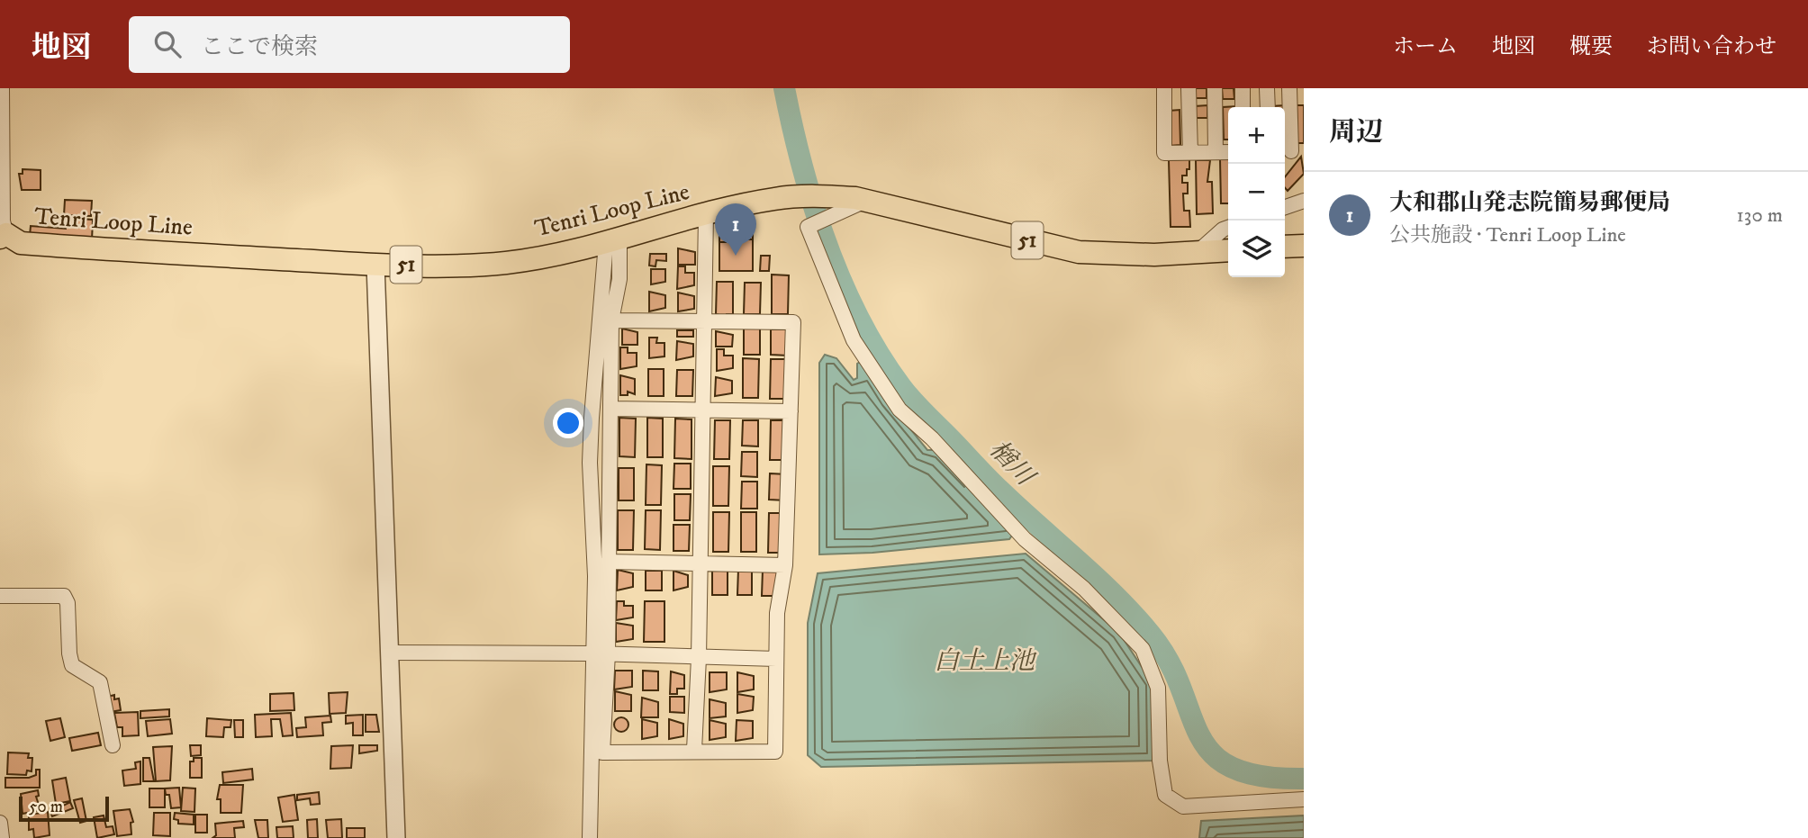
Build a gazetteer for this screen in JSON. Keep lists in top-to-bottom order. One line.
{"streets":{"main road":["Tenri Loop Line","51"]},"water":["楢川","白土上池"],"scale_bar":"50 m","page":{"header":"地図","search":"ここで検索","nav":["ホーム","地図","概要","お問い合わせ"],"heading":"周辺","map_buttons":["+","−"],"list":[{"mark":"1","name":"大和郡山発志院簡易郵便局","note":"公共施設 · Tenri Loop Line","value":"130 m"}],"pins":"1","scale":"50 m"}}
